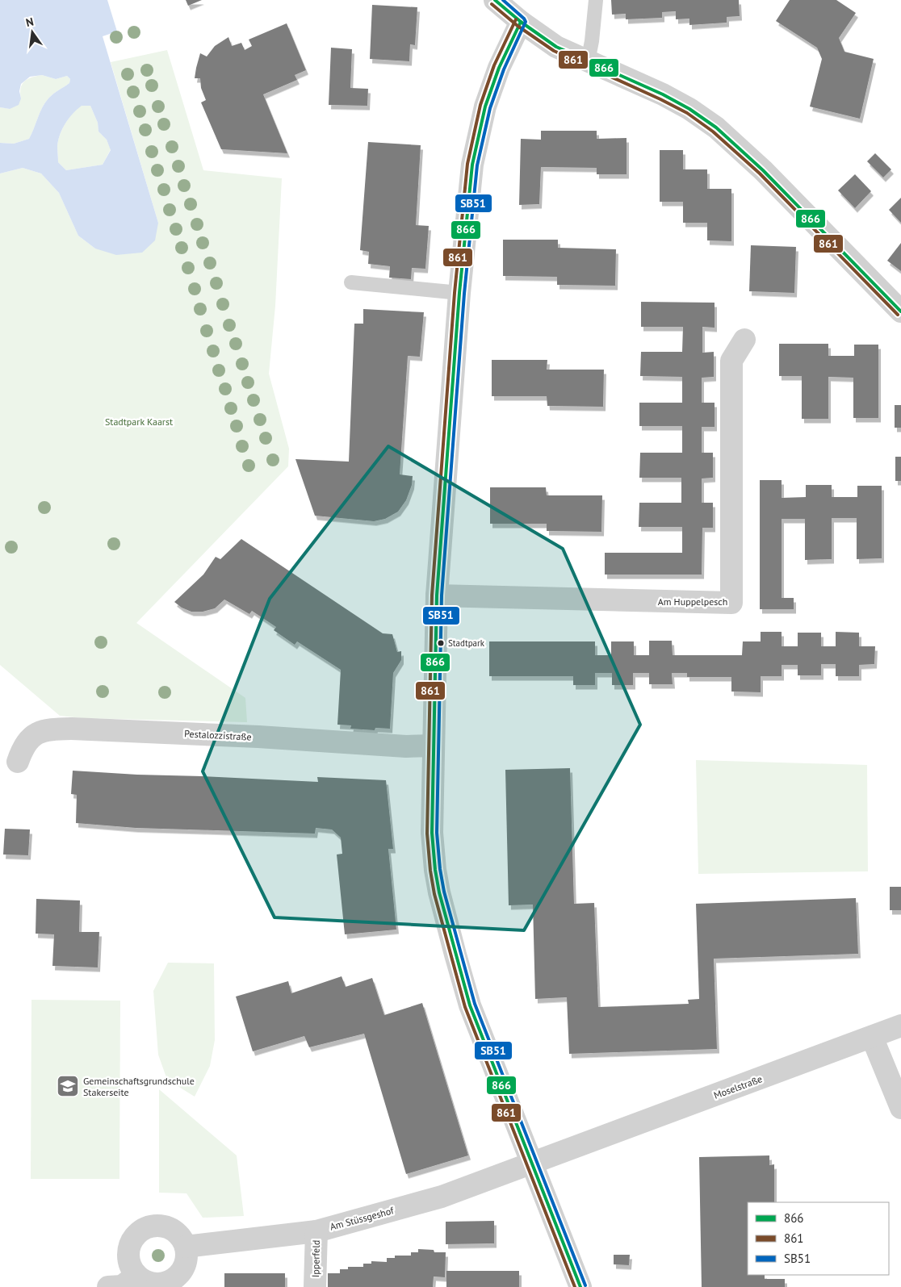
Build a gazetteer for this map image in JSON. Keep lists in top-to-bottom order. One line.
{"streets":{"street":["Am Huppelpesch","Pestalozzistraße","Moselstraße","Am Stüssgeshof","Ipperfeld"]},"crossings":[["Moselstraße","Am Stüssgeshof"],["Am Stüssgeshof","Ipperfeld"]],"parks":["Stadtpark Kaarst"],"places":{"other":["Stadtpark"],"school or university":["Gemeinschaftsgrundschule Stakerseite"]},"lines":["transit line 866","transit line SB51","transit line 861"],"legend":["866","861","SB51"],"north":"top"}
